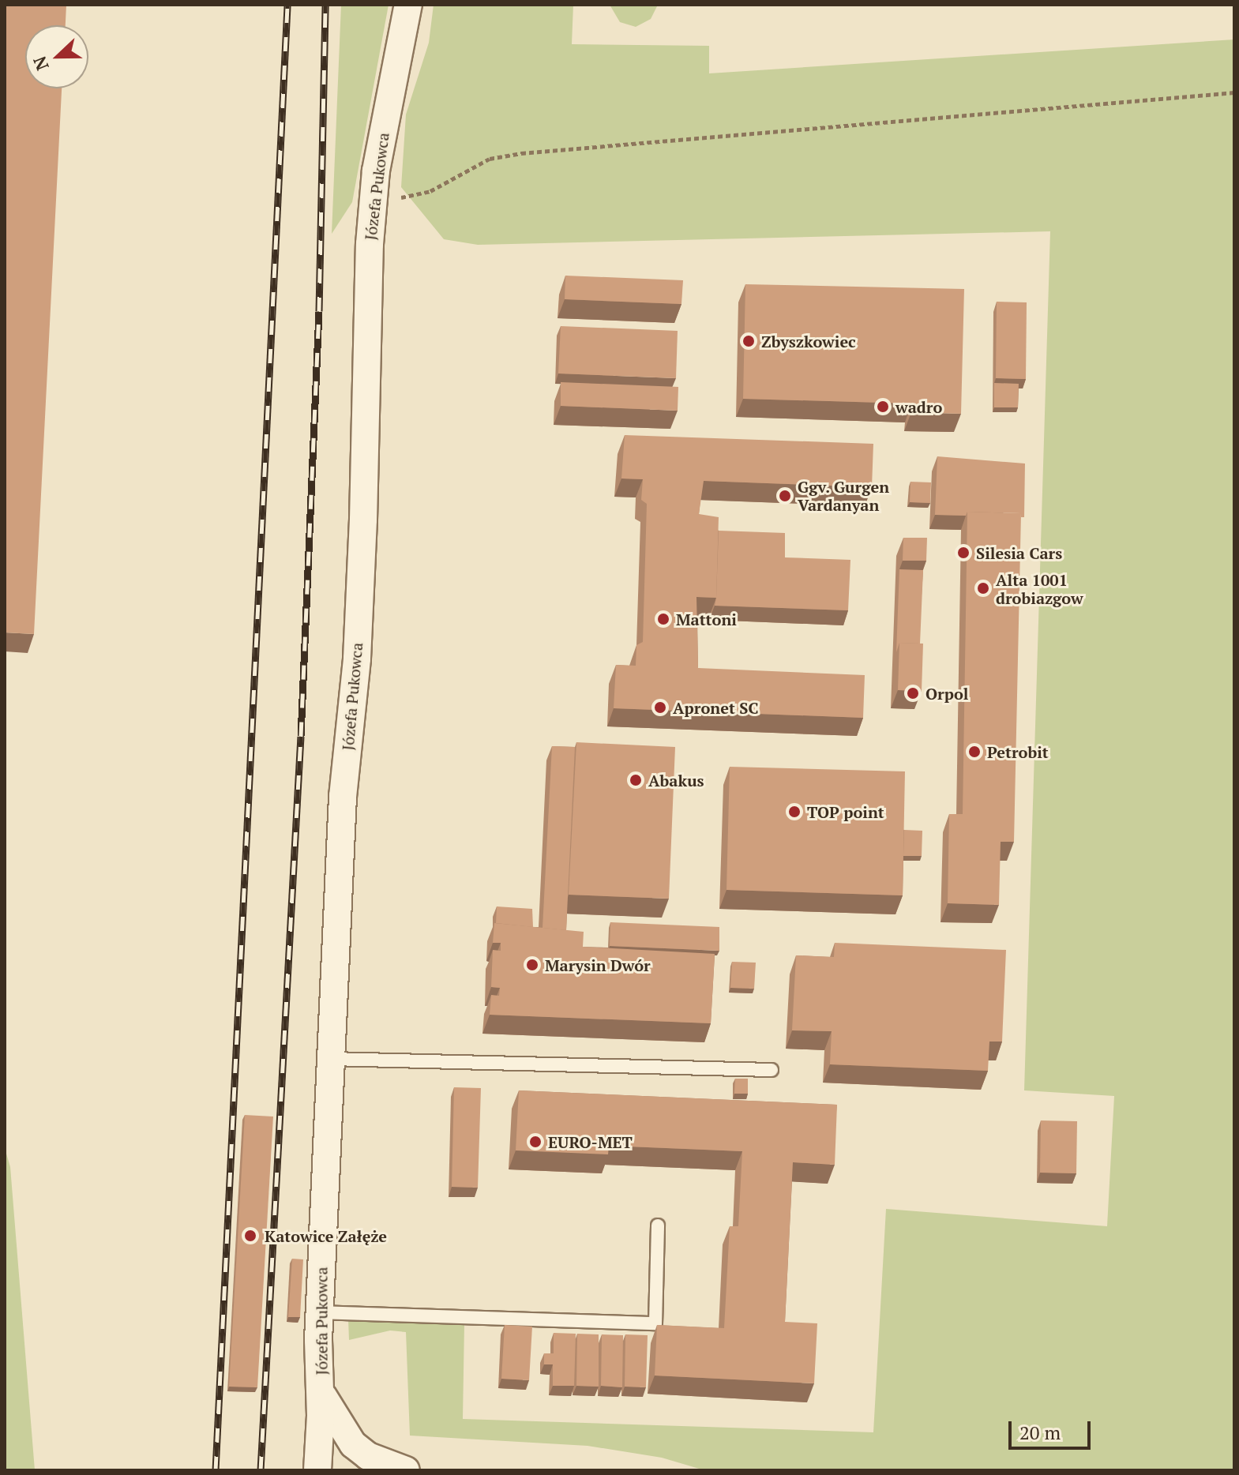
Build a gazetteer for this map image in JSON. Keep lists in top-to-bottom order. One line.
{"streets":{"street":["Józefa Pukowca"]},"places":["Zbyszkowiec","wadro","Ggv. Gurgen Vardanyan","Silesia Cars","Alta 1001 drobiazgow","Mattoni","Orpol","Apronet SC","Petrobit","Abakus","TOP point","Marysin Dwór","EURO-MET","Katowice Załęże"],"scale_bar":"20 m","north":"left"}
